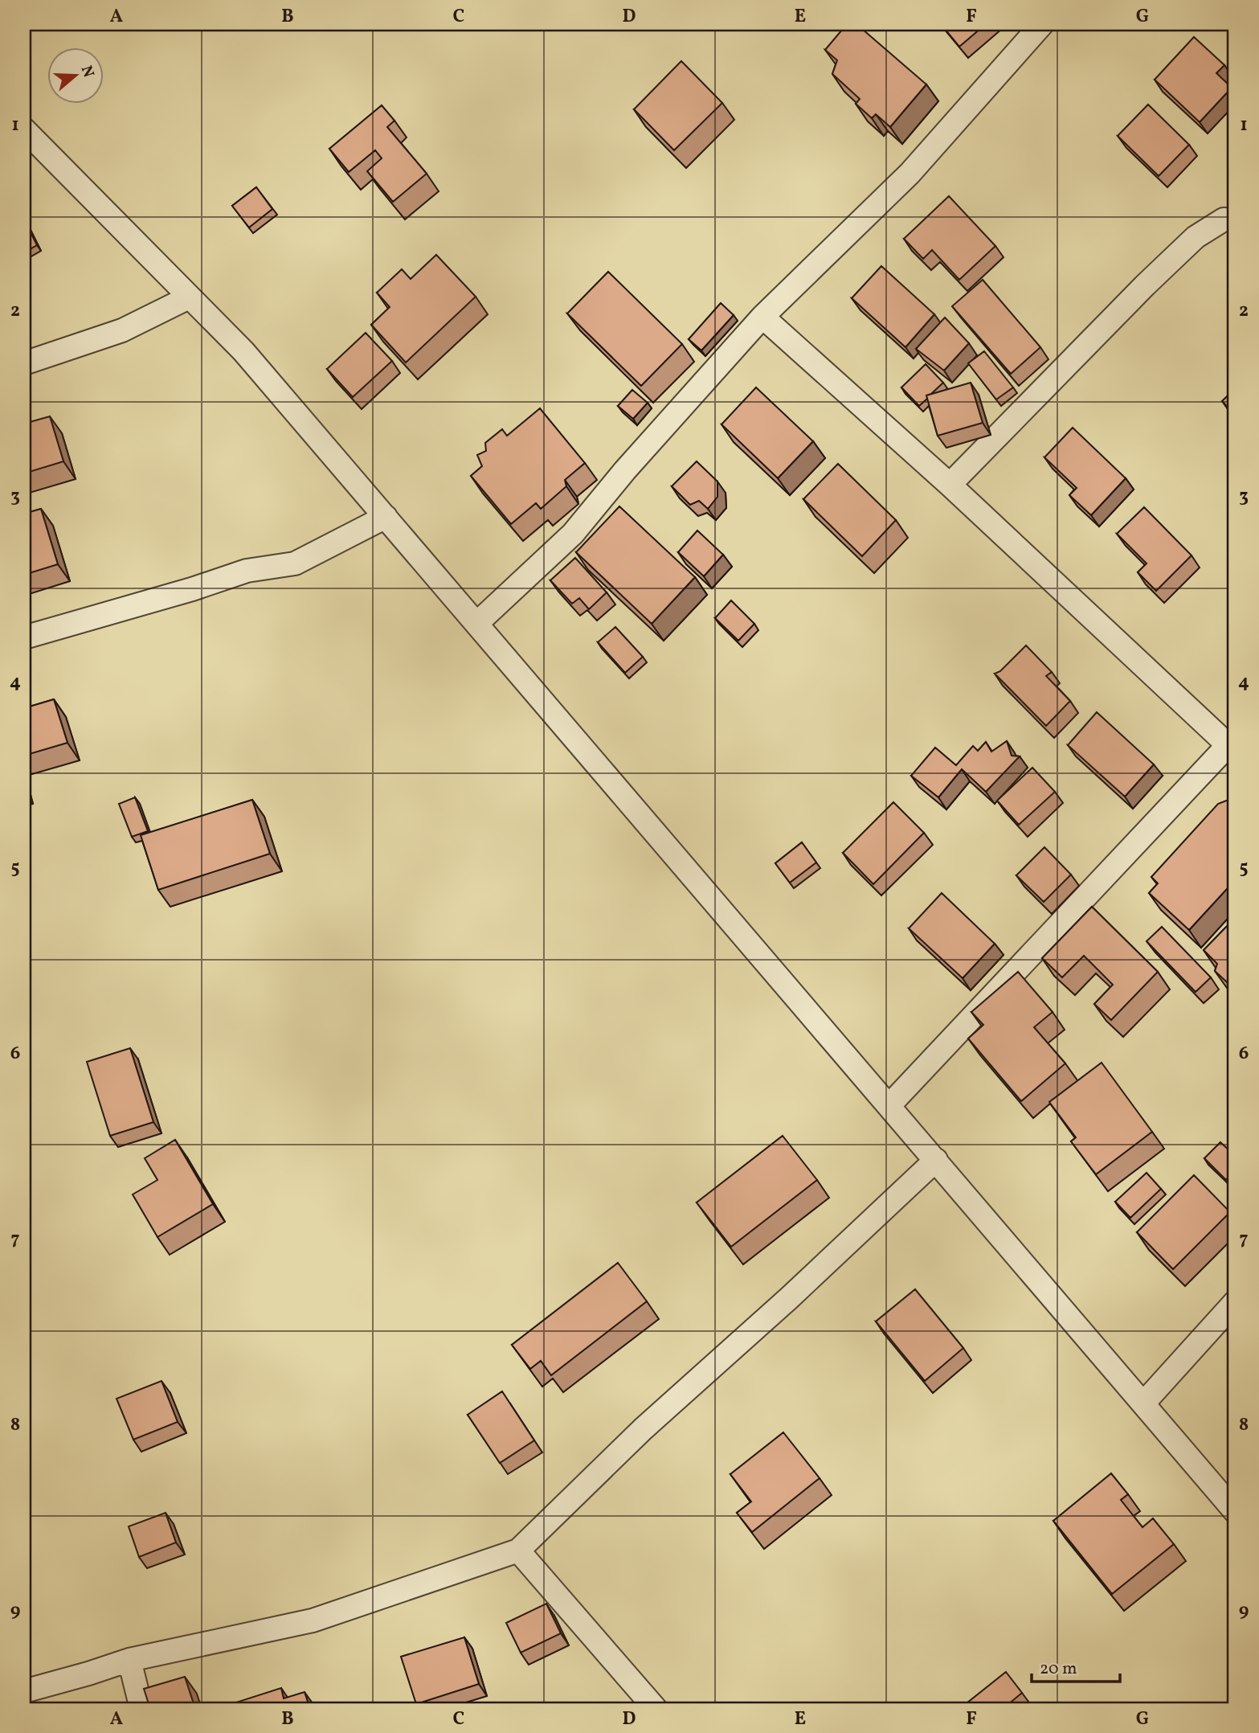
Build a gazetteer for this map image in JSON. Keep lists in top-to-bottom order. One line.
{"scale_bar":"20 m","north":"right","grid":{"columns":["A","B","C","D","E","F","G"],"rows":["1","2","3","4","5","6","7","8","9"]}}
